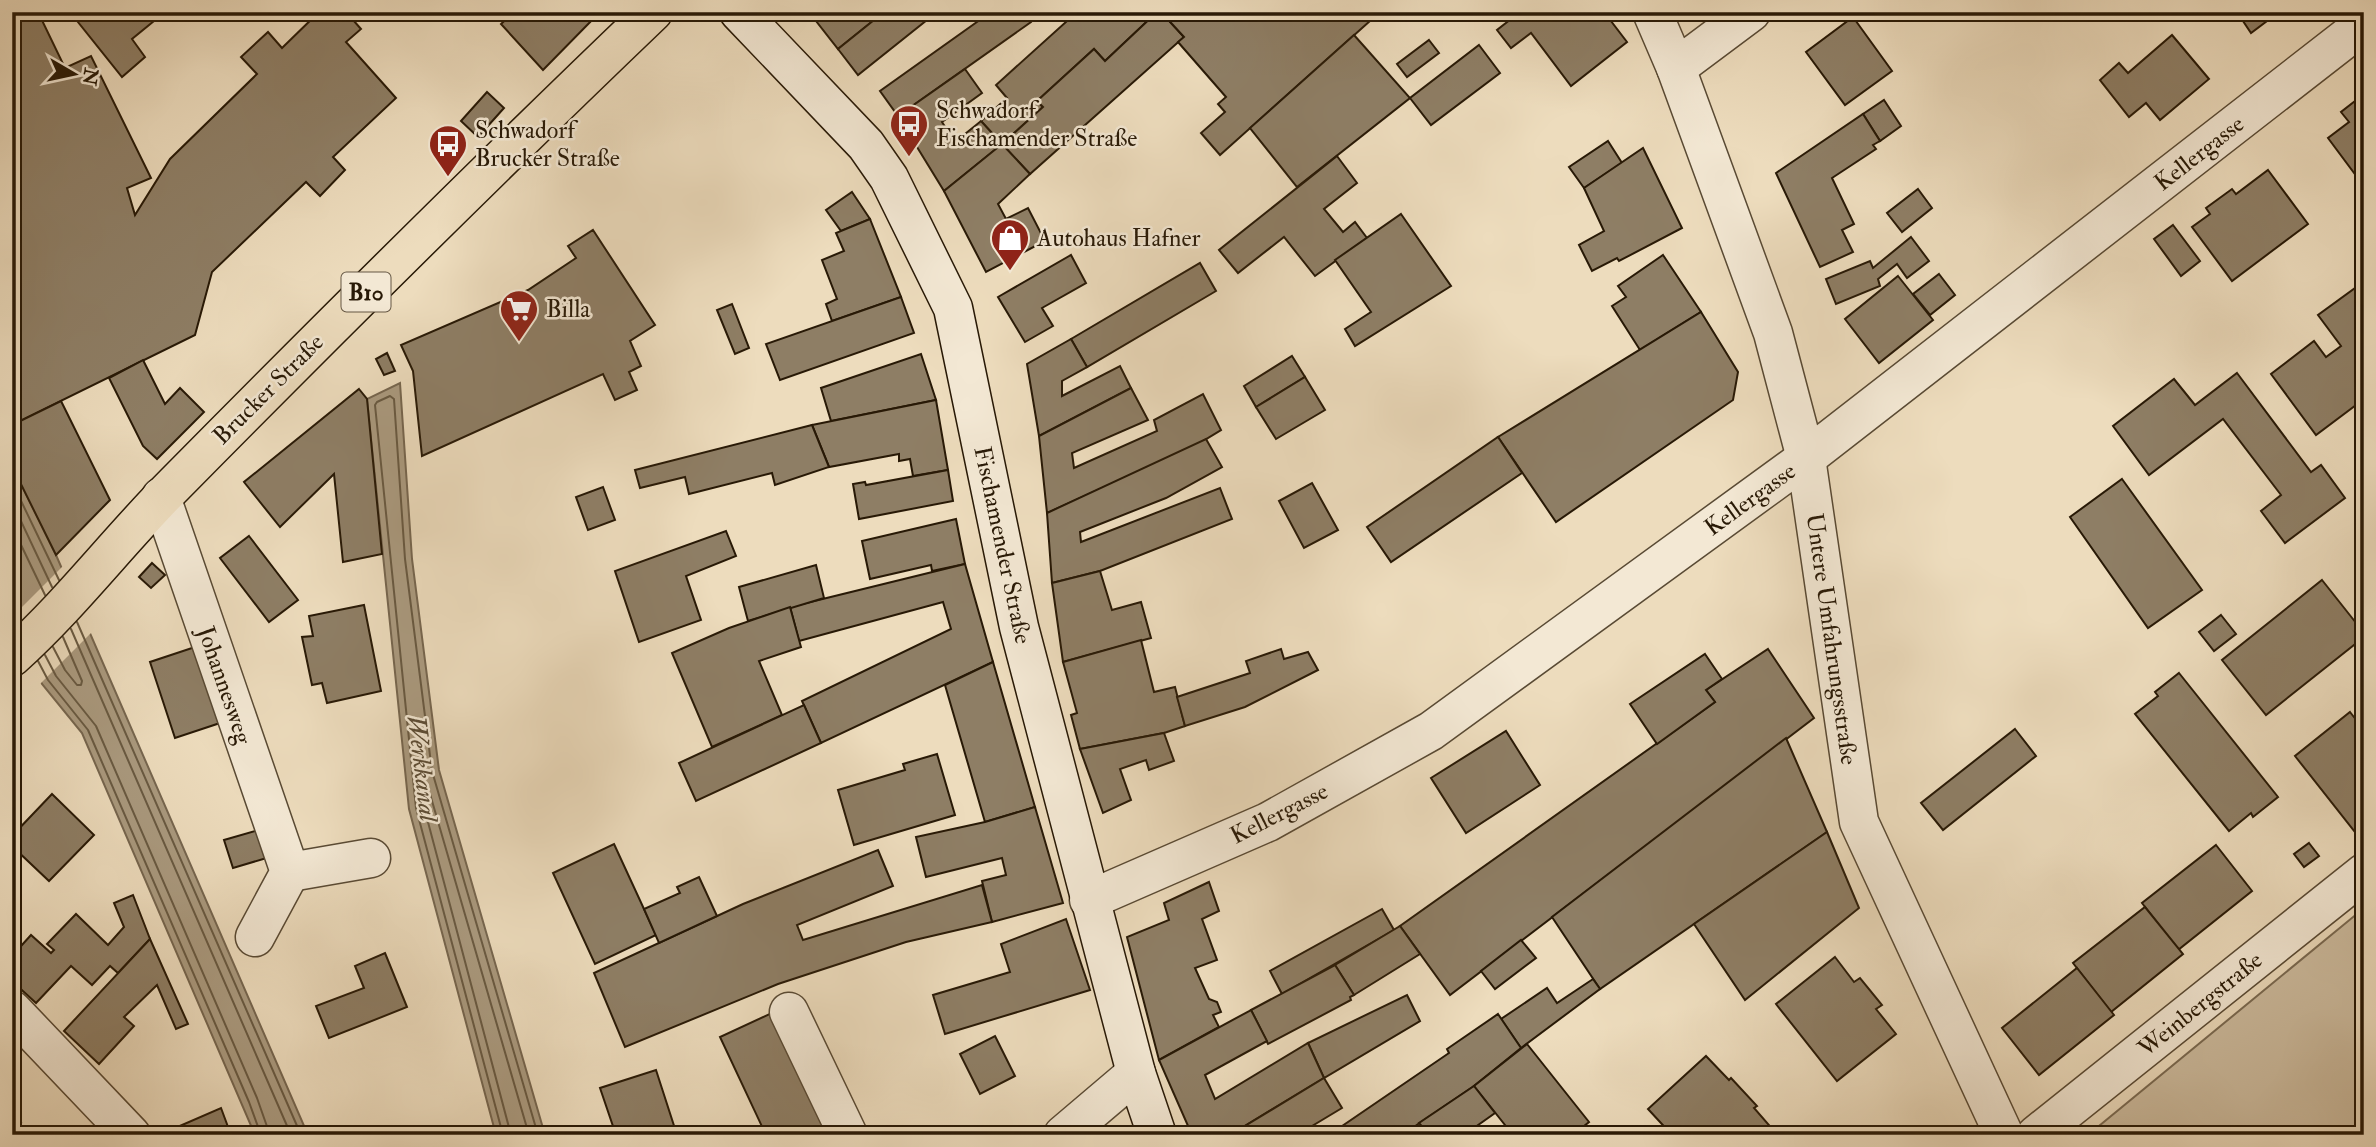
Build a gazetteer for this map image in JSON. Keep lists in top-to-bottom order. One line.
{"streets":{"main road":["B10","Brucker Straße"],"street":["Kellergasse","Fischamender Straße","Untere Umfahrungsstraße","Johannesweg","Weinbergstraße"]},"crossings":[["Kellergasse","Fischamender Straße"],["Kellergasse","Untere Umfahrungsstraße"],["Brucker Straße","Johannesweg"]],"water":["Werkkanal"],"places":{"bus stop":["Schwadorf Fischamender Straße","Schwadorf Brucker Straße"],"shop":["Autohaus Hafner"],"supermarket":["Billa"]},"north":"right"}
